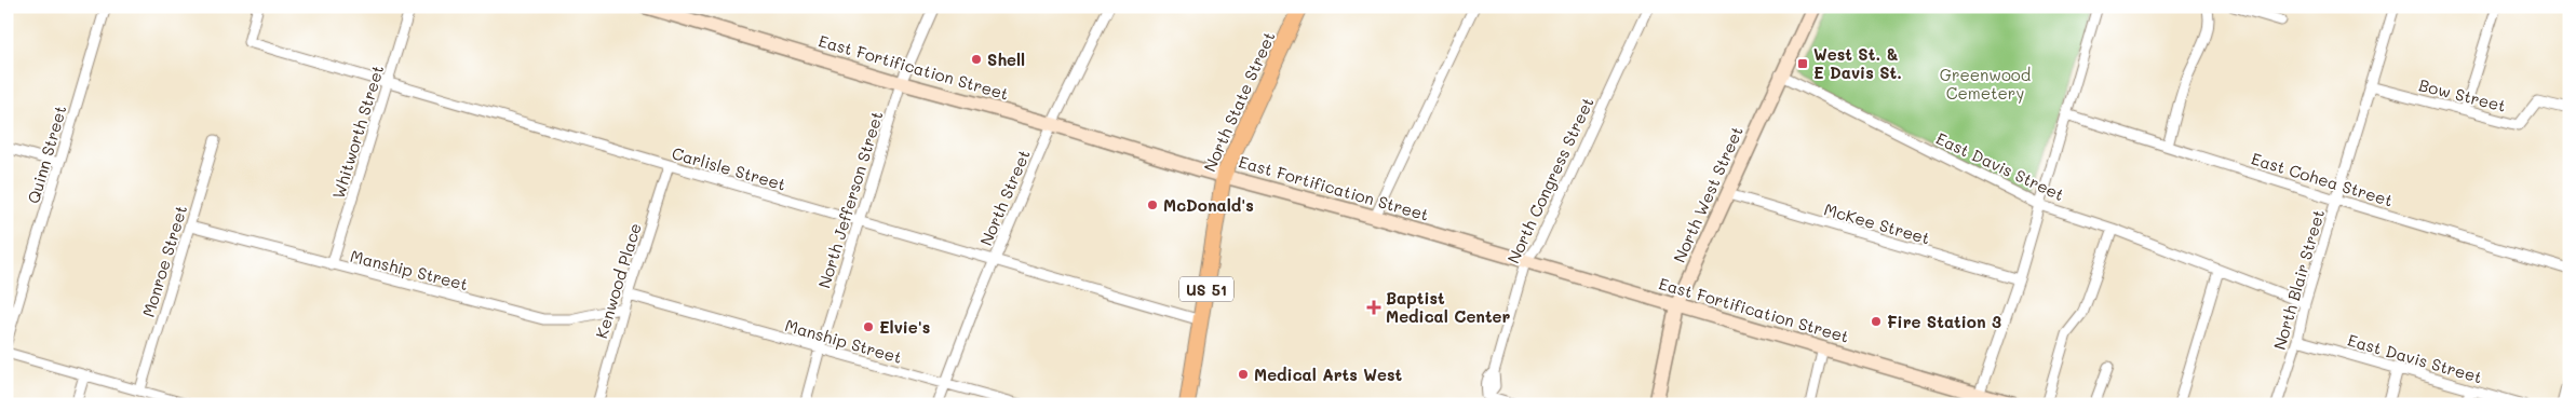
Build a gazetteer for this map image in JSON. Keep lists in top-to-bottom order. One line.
{"streets":{"main road":["North State Street","US 51"],"street":["East Fortification Street","Bow Street","Whitworth Street","Quinn Street","East Davis Street","Carlisle Street","East Cohea Street","North Congress Street","North West Street","North Street","North Jefferson Street","McKee Street","Monroe Street","Manship Street","North Blair Street","Kenwood Place"]},"crossings":[["East Fortification Street","North State Street"],["East Fortification Street","North Congress Street"],["East Fortification Street","North West Street"],["East Fortification Street","North Street"],["East Fortification Street","North Jefferson Street"],["Bow Street","North Blair Street"],["North State Street","Carlisle Street"],["Whitworth Street","Carlisle Street"],["Whitworth Street","Manship Street"],["East Davis Street","North West Street"],["East Davis Street","North Blair Street"],["Carlisle Street","North Street"],["Carlisle Street","North Jefferson Street"],["Carlisle Street","Kenwood Place"],["East Cohea Street","North Blair Street"],["North West Street","McKee Street"],["North Street","Manship Street"],["North Jefferson Street","Manship Street"],["Monroe Street","Manship Street"],["Manship Street","Kenwood Place"]],"parks":["Greenwood Cemetery"],"places":{"other":["Shell","McDonald's","Fire Station 3","Elvie's","Medical Arts West"],"transit":["West St. & E Davis St."],"health":["Baptist Medical Center"]}}
